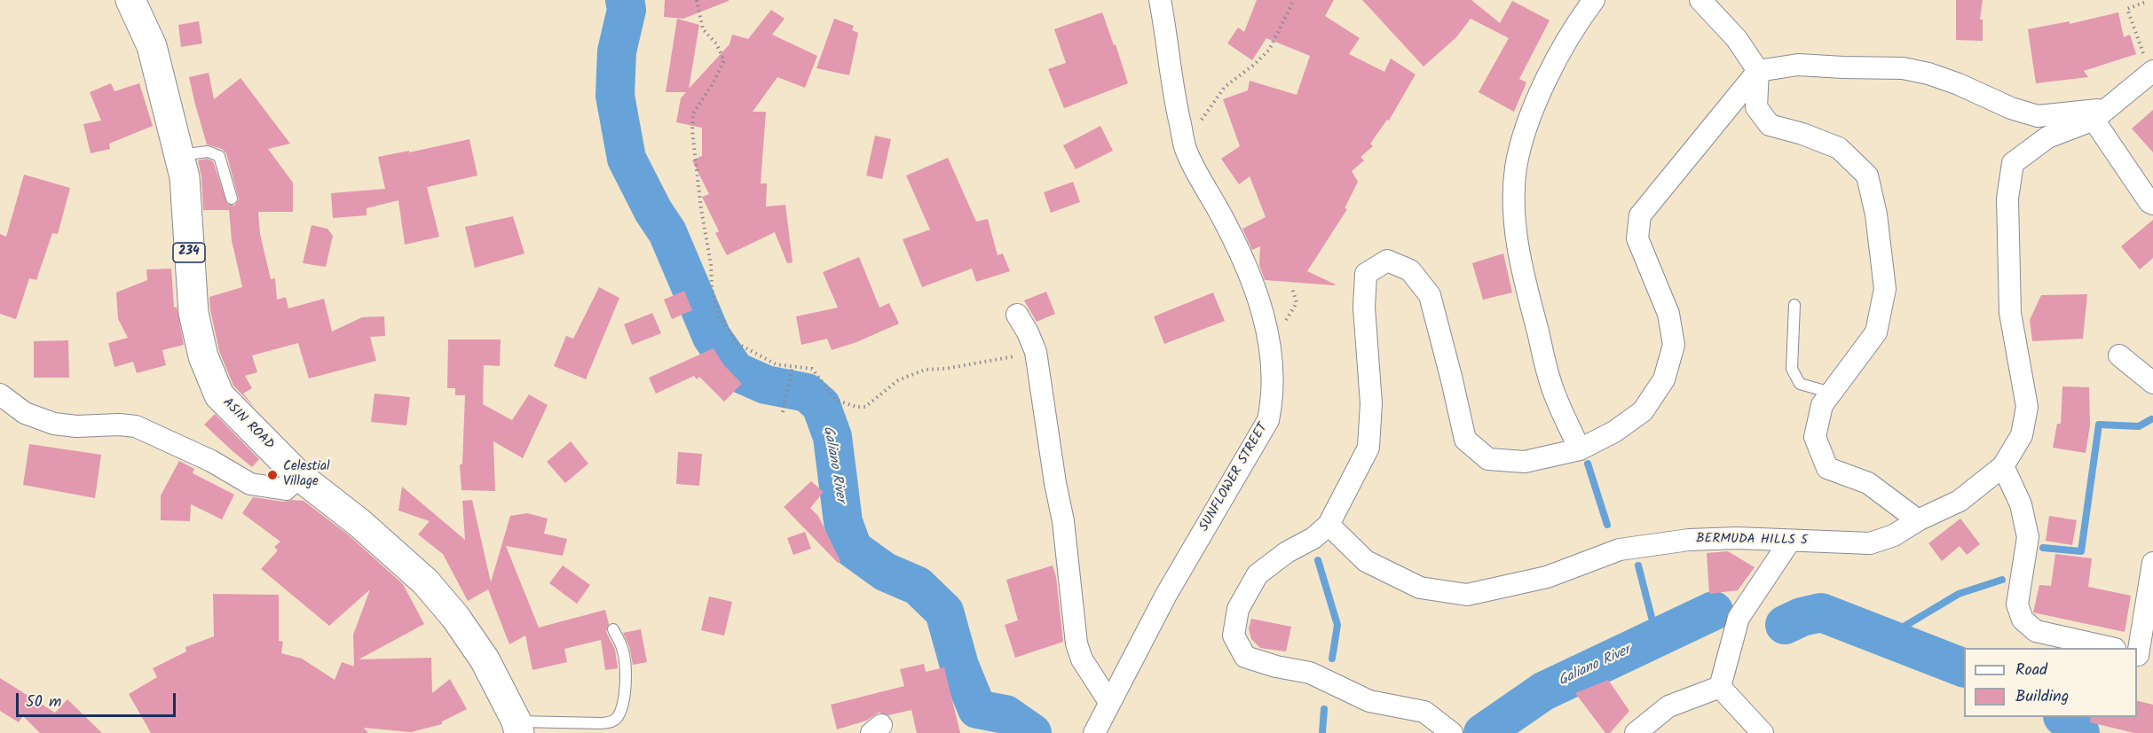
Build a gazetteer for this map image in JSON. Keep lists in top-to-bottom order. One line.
{"streets":{"main road":["234","ASIN ROAD"],"street":["SUNFLOWER STREET","BERMUDA HILLS 5"]},"water":["Galiano River"],"places":["Celestial Village"],"legend":["Road","Building"],"scale_bar":"50 m"}
